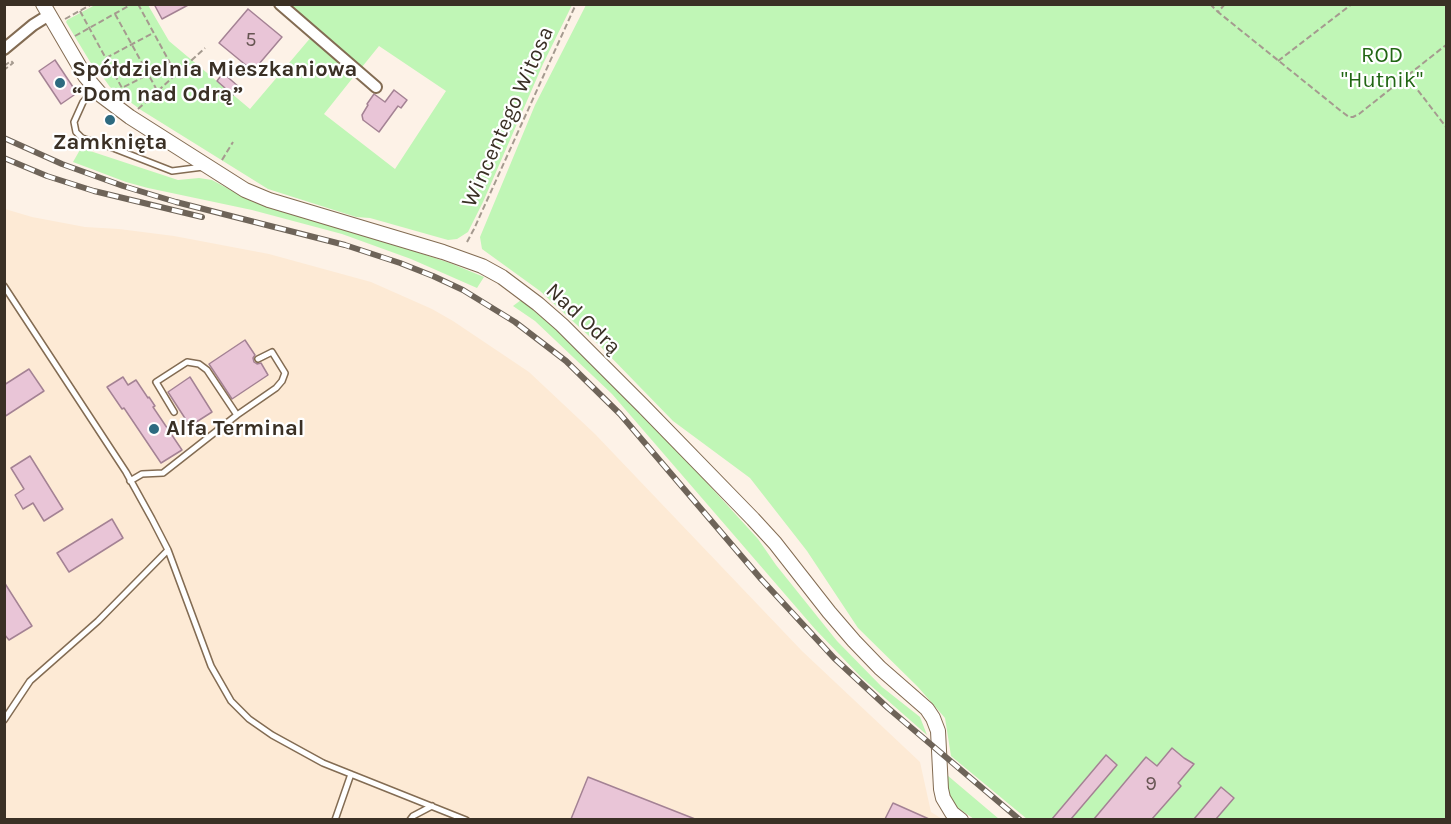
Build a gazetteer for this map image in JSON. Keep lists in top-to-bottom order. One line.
{"streets":{"street":["Nad Odrą"],"path":["Wincentego Witosa"]},"parks":["ROD \"Hutnik\""],"places":["Spółdzielnia Mieszkaniowa “Dom nad Odrą”","Zamknięta","Alfa Terminal"],"house_numbers":["5","9"]}
